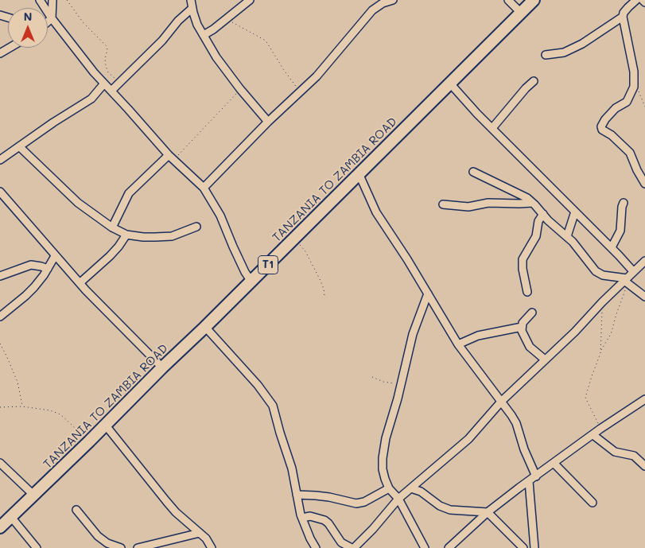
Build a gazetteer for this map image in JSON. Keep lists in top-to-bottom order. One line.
{"streets":{"highway":["TANZANIA TO ZAMBIA ROAD","T1"]},"north":"top"}
